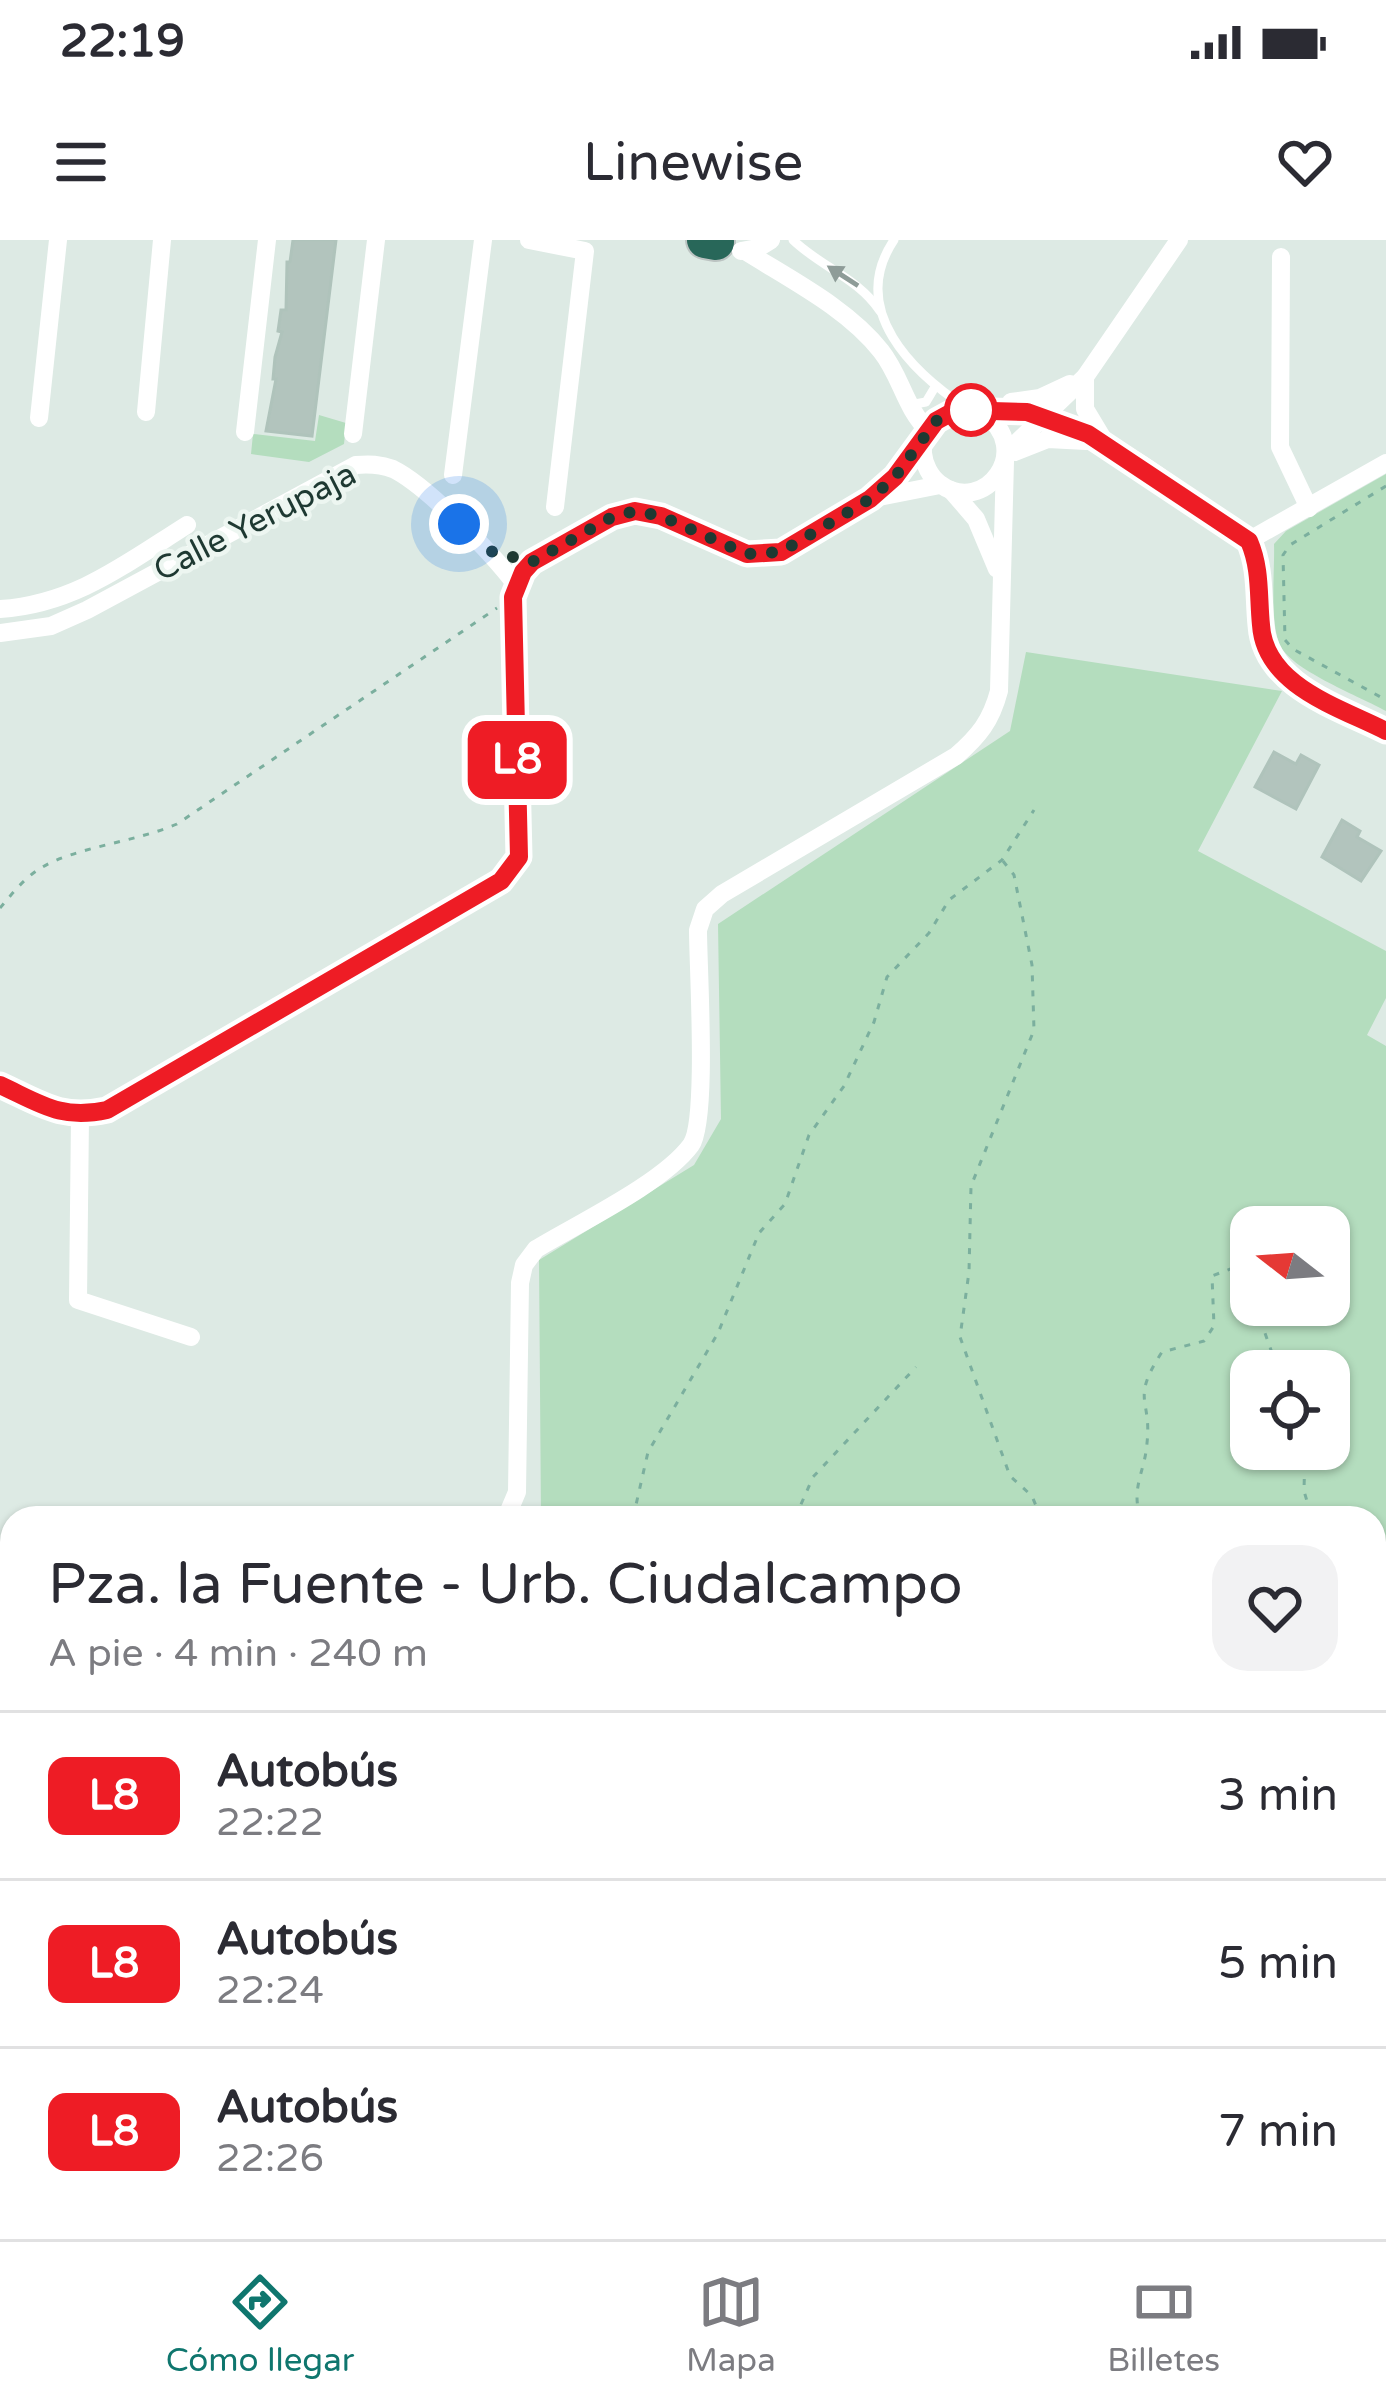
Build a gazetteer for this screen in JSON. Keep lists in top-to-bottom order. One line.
{"streets":{"street":["Calle Yerupaja"]},"lines":["bus line L8"],"north":"left","page":{"status":"22:19","header":"Linewise","on_map":"L8","heading":["Pza. la Fuente - Urb. Ciudalcampo","A pie · 4 min · 240 m"],"list":[{"mark":"L8","name":"Autobús","note":"22:22","value":"3 min"},{"mark":"L8","name":"Autobús","note":"22:24","value":"5 min"},{"mark":"L8","name":"Autobús","note":"22:26","value":"7 min"}],"tabs":["Cómo llegar","Mapa","Billetes"]}}
